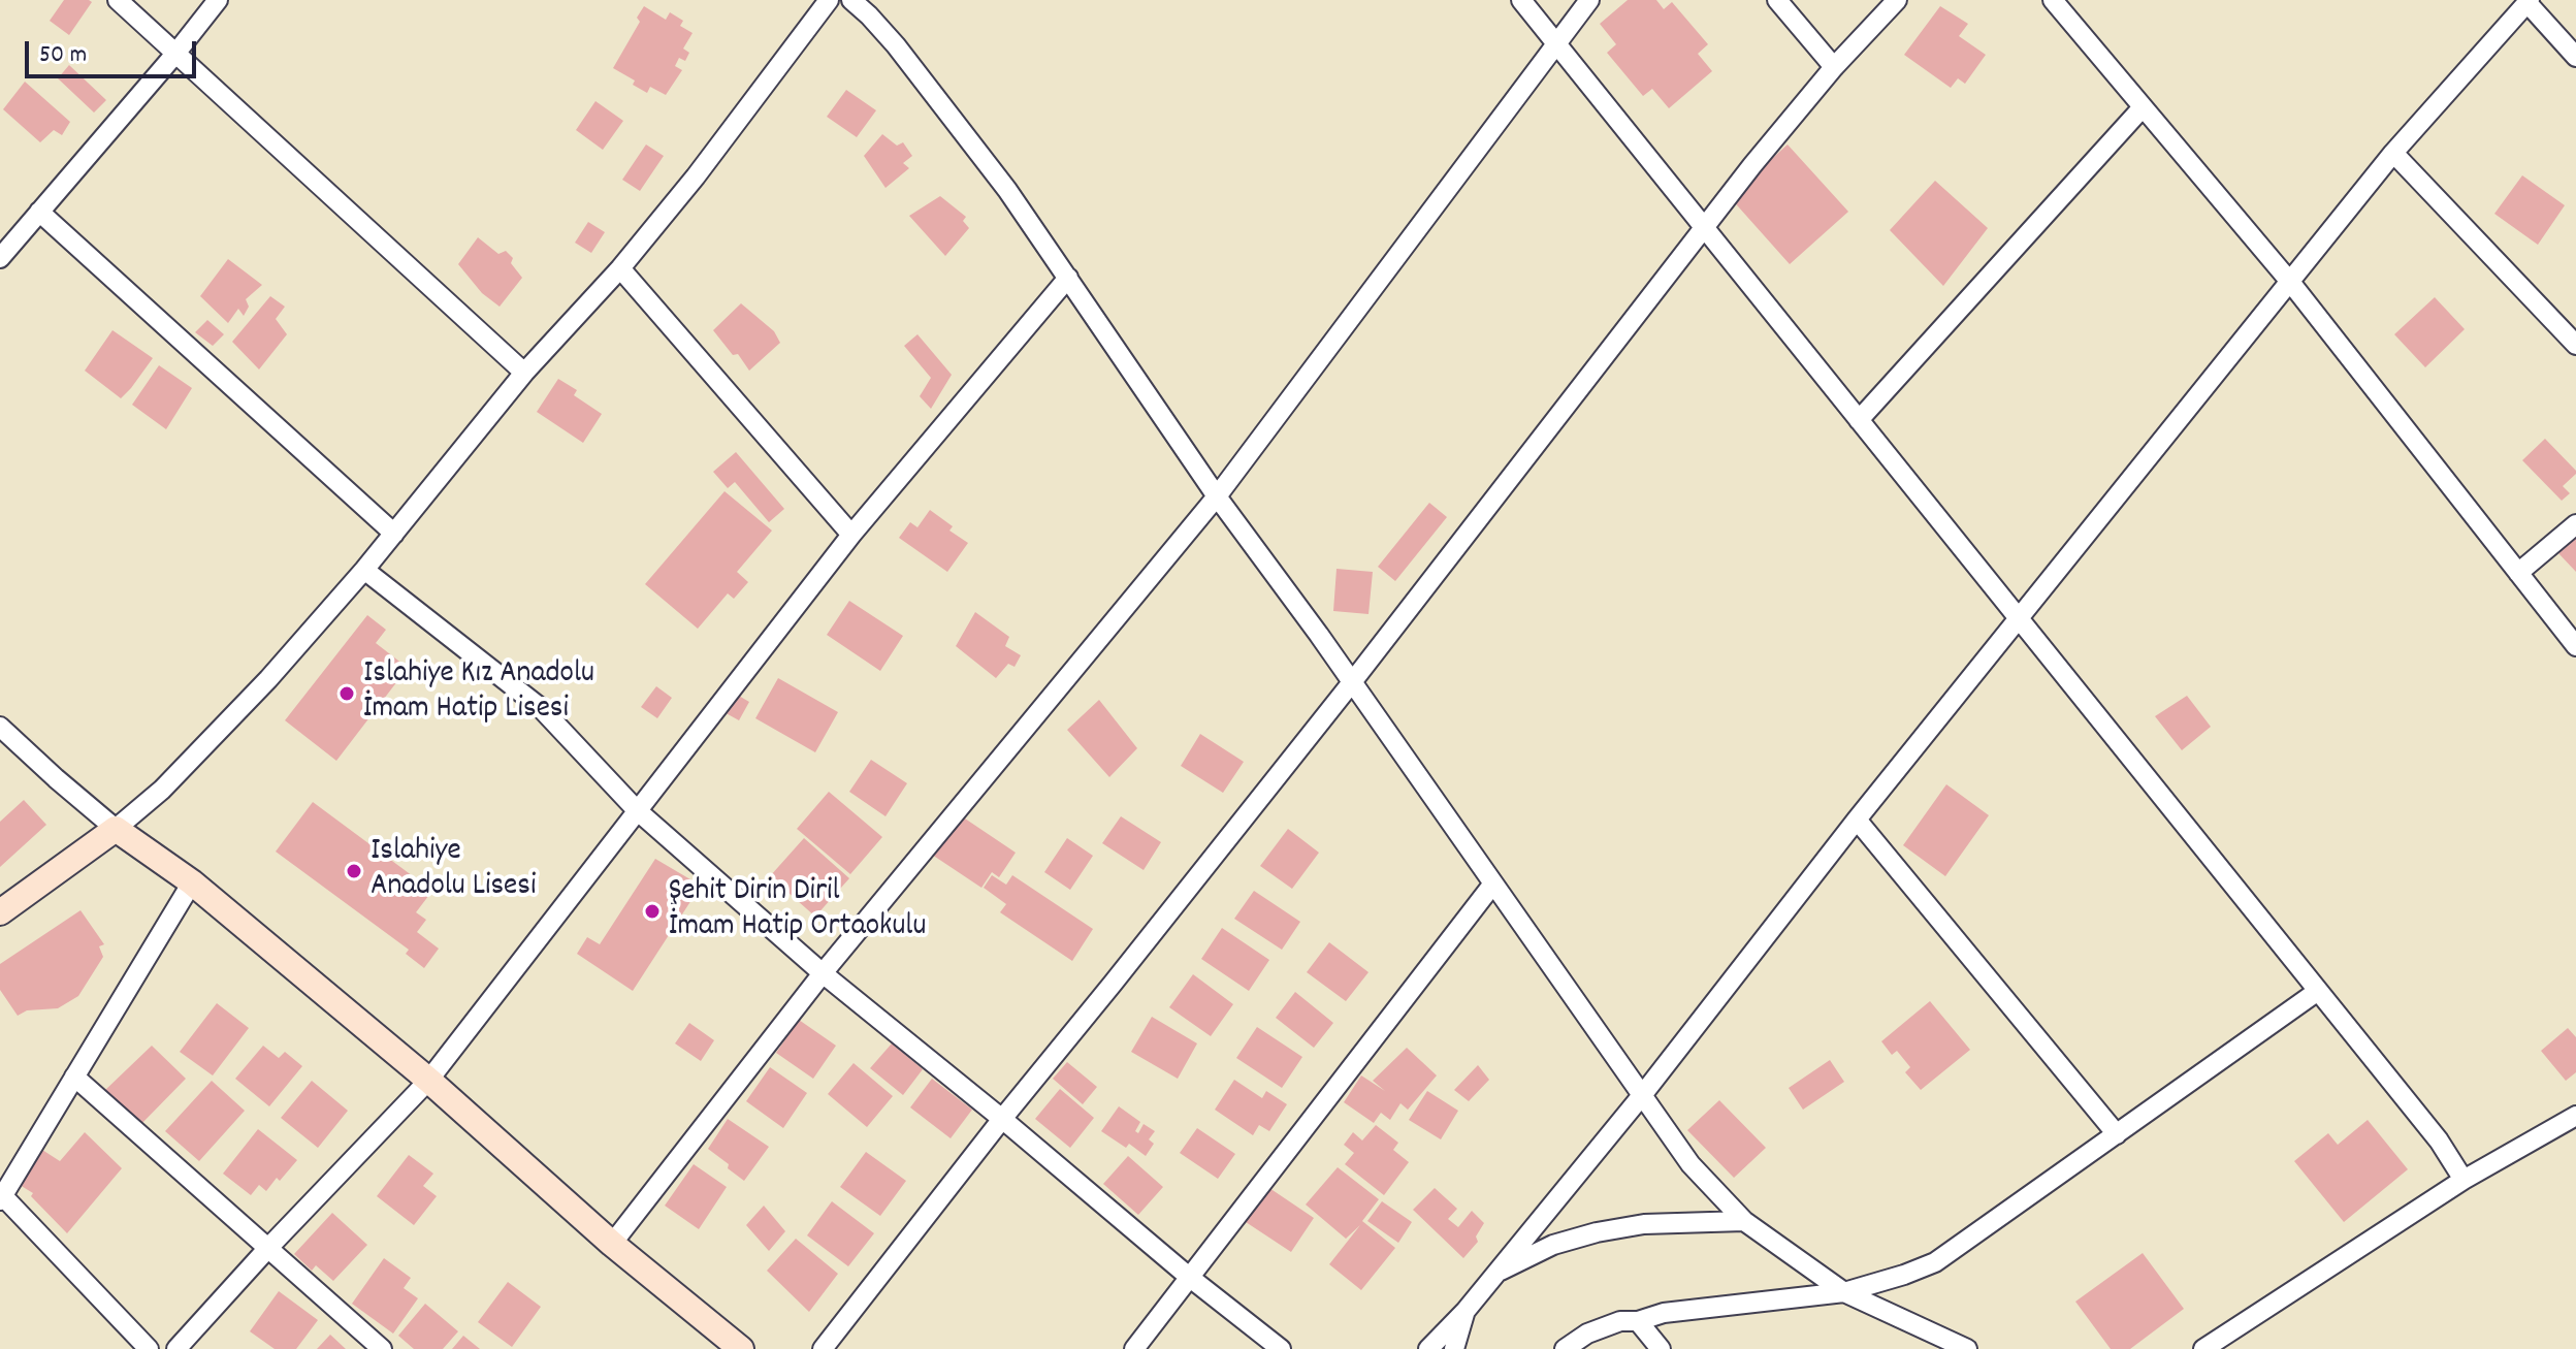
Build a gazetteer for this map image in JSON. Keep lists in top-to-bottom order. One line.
{"places":["Islahiye Kız Anadolu İmam Hatip Lisesi","Islahiye Anadolu Lisesi","Şehit Dirin Diril İmam Hatip Ortaokulu"],"scale_bar":"50 m"}
